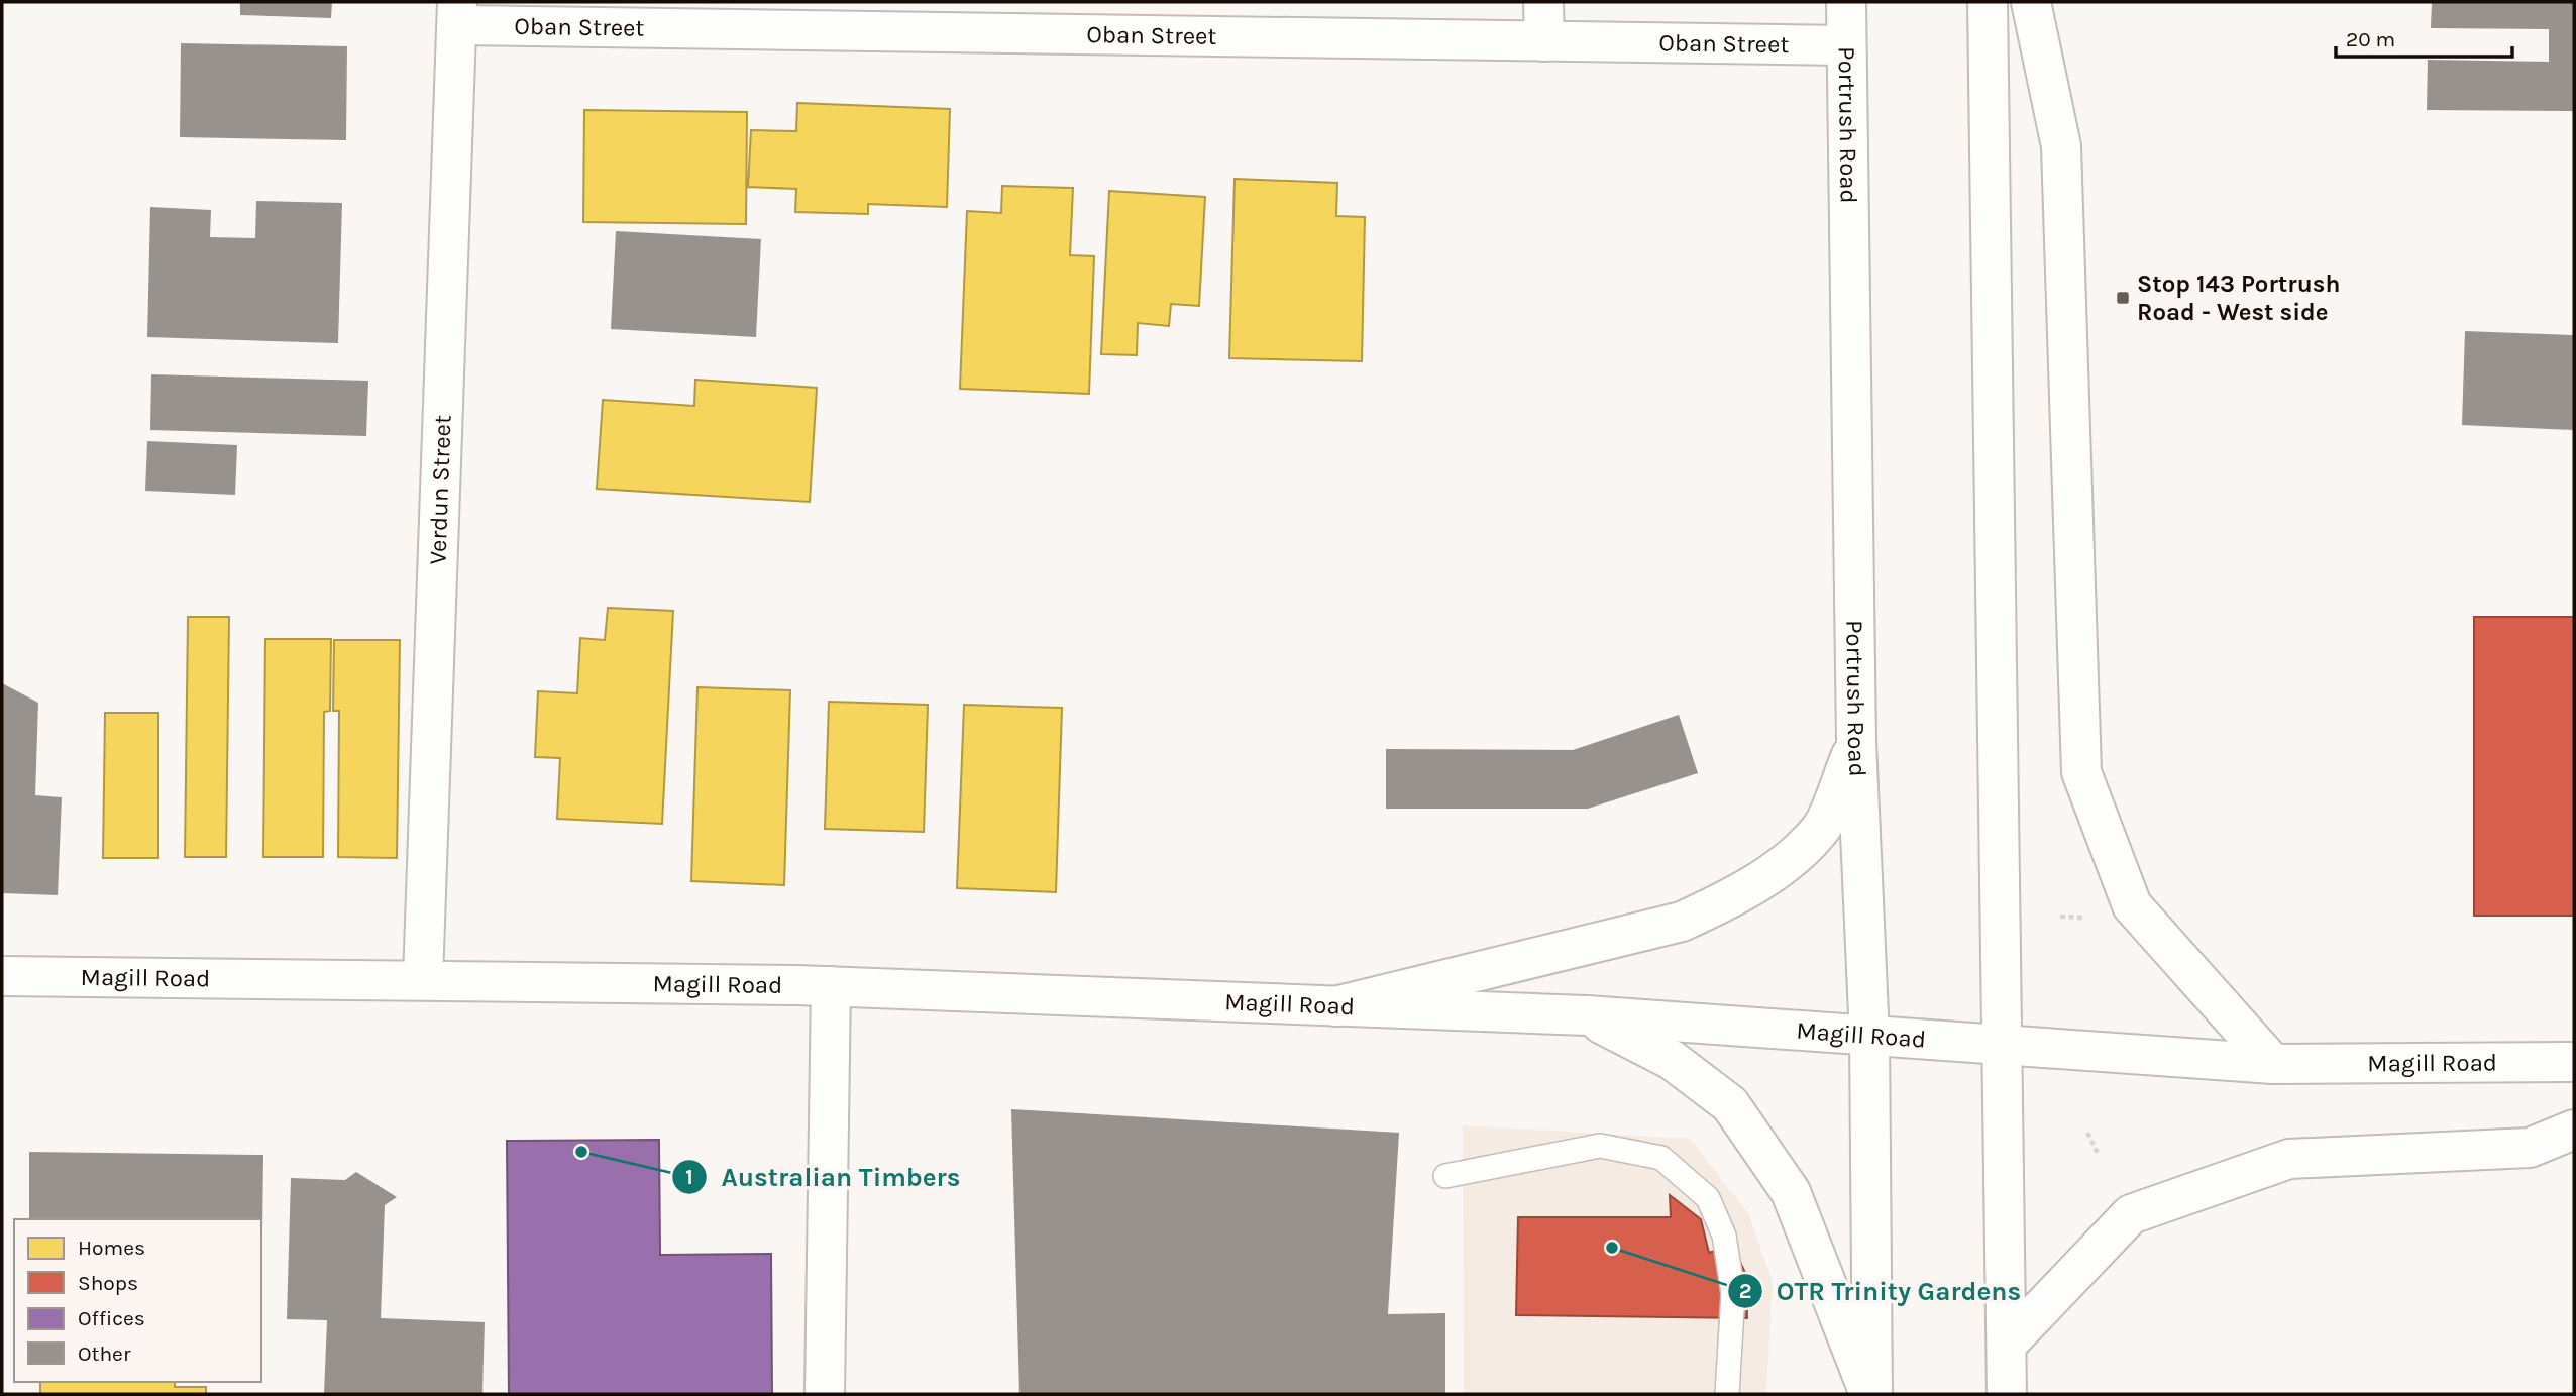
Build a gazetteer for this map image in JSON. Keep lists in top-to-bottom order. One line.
{"streets":{"main road":["Oban Street","Portrush Road","Verdun Street","Magill Road"]},"crossings":[["Oban Street","Portrush Road"],["Oban Street","Verdun Street"],["Portrush Road","Magill Road"],["Verdun Street","Magill Road"]],"places":{"transit":["Stop 143 Portrush Road - West side"],"other":["Australian Timbers","OTR Trinity Gardens"]},"legend":["Homes","Shops","Offices","Other"],"scale_bar":"20 m"}
